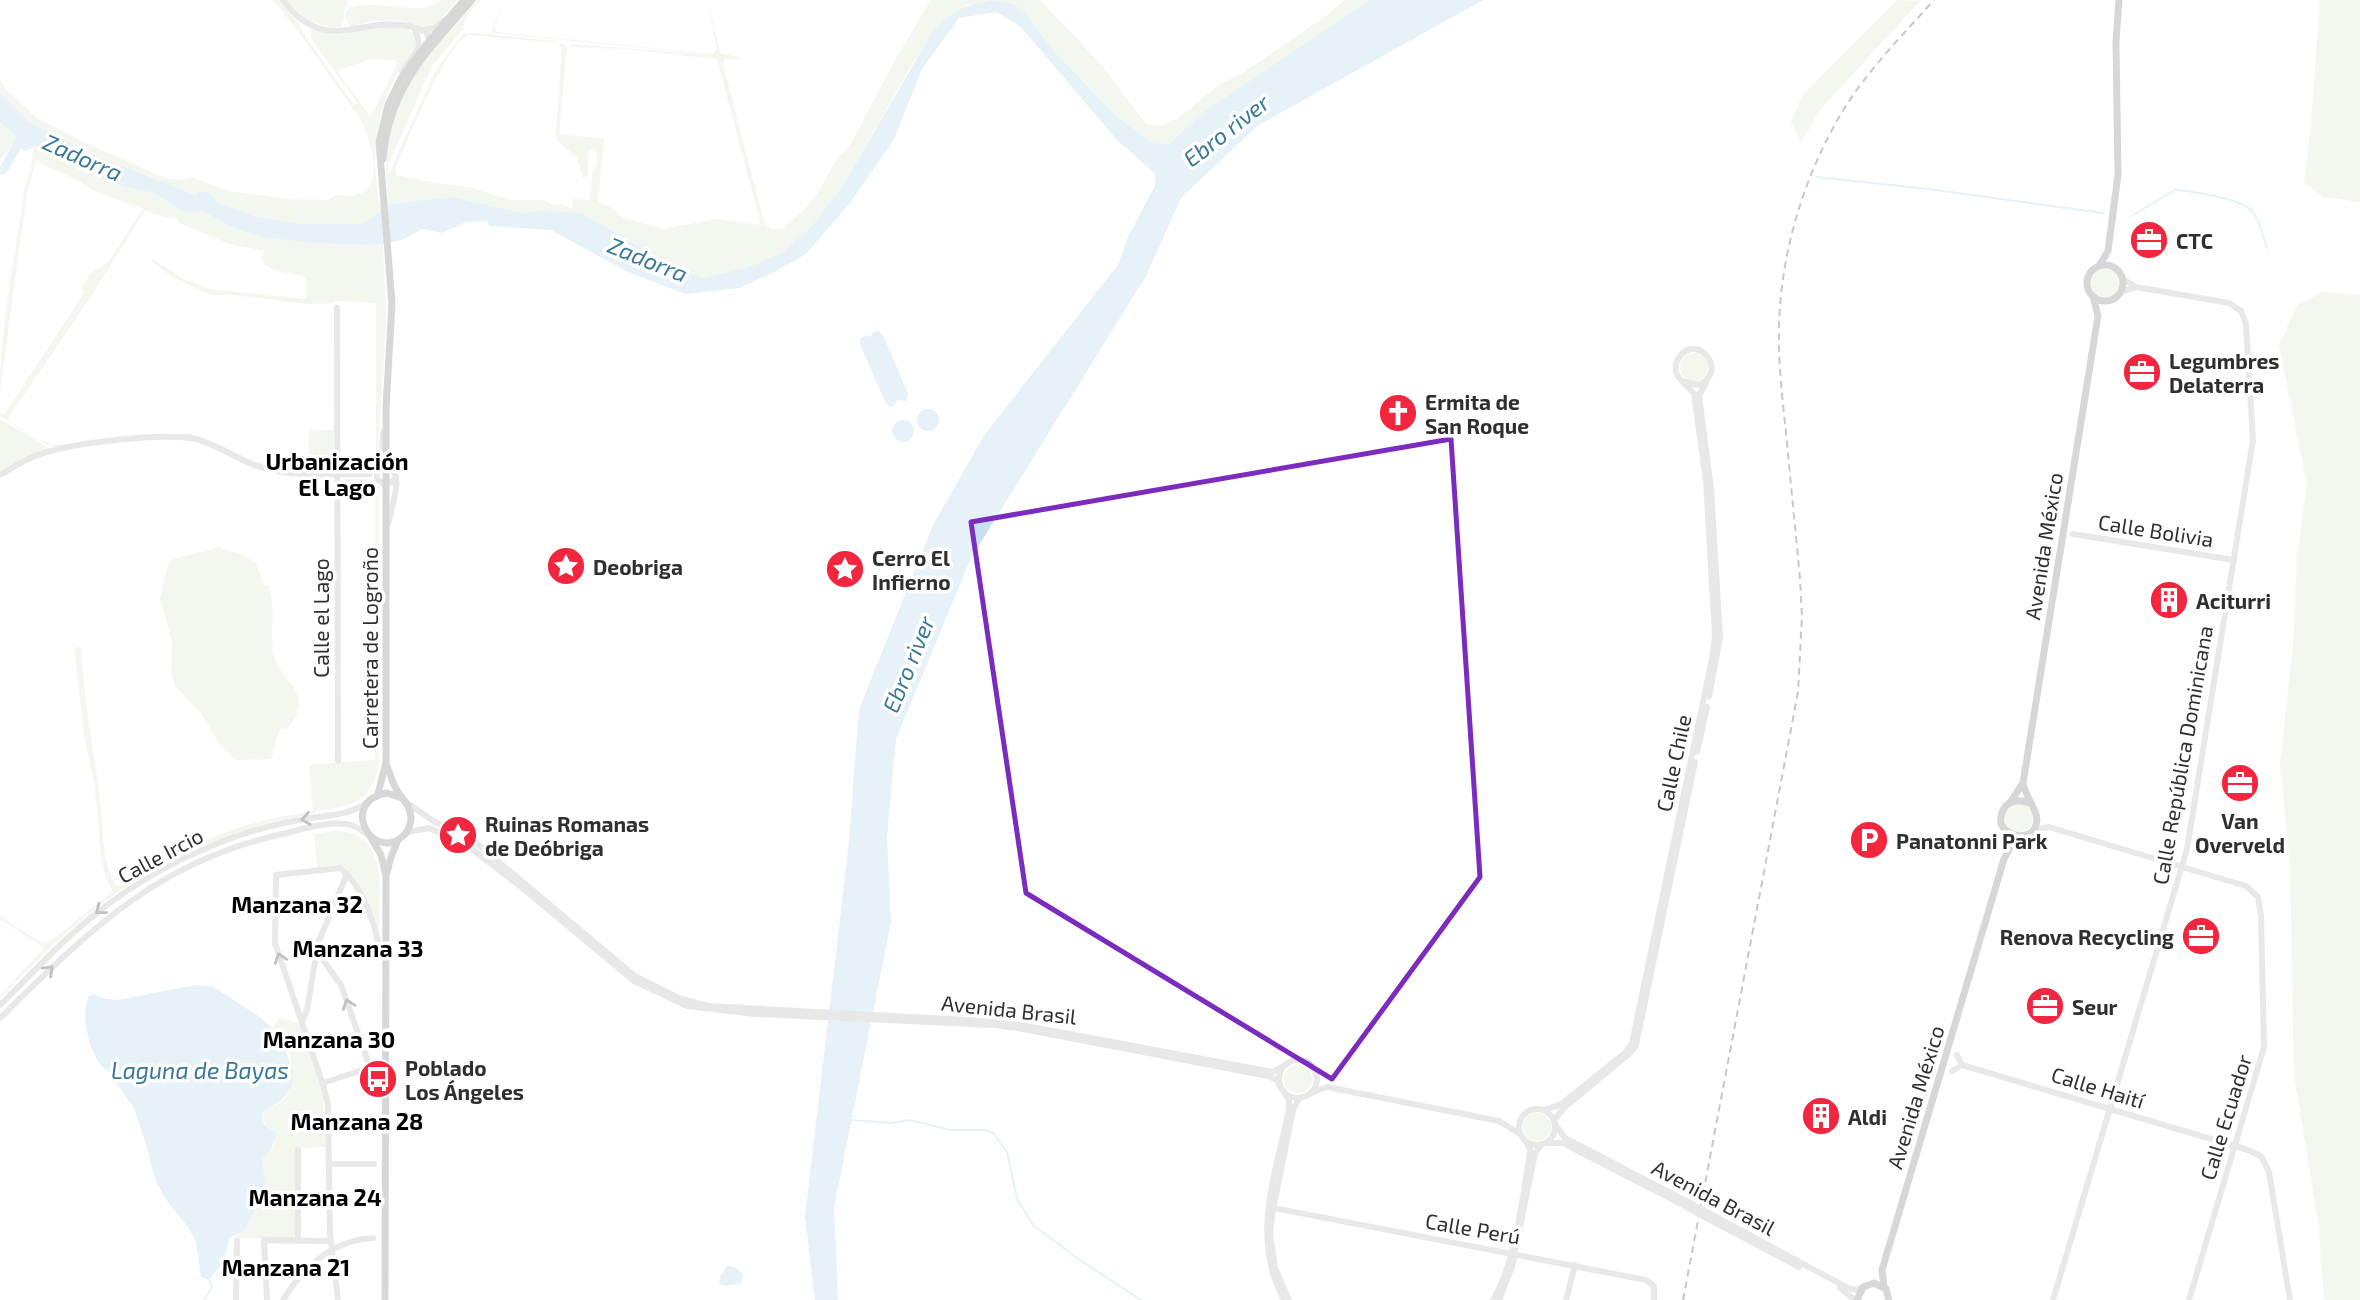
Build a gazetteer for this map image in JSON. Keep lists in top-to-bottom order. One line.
{"streets":{"main road":["Avenida México","Carretera de Logroño"],"street":["Calle Bolivia","Calle el Lago","Calle República Dominicana","Calle Chile","Calle Ircio","Avenida Brasil","Calle Haití","Calle Ecuador","Calle Perú"]},"crossings":[["Calle Bolivia","Calle República Dominicana"],["Avenida México","Calle República Dominicana"],["Avenida México","Avenida Brasil"],["Carretera de Logroño","Calle Ircio"],["Calle República Dominicana","Calle Haití"],["Calle República Dominicana","Calle Ecuador"],["Calle Chile","Avenida Brasil"],["Calle Haití","Calle Ecuador"]],"districts":["Urbanización El Lago","Manzana 32","Manzana 33","Manzana 30","Manzana 28","Manzana 24","Manzana 21"],"water":["Ebro river","Zadorra","Laguna de Bayas"],"places":{"office":["CTC","Legumbres Delaterra","Van Overveld","Renova Recycling","Seur"],"church":["Ermita de San Roque"],"place":["Deobriga","Cerro El Infierno","Ruinas Romanas de Deóbriga"],"building":["Aciturri","Aldi"],"parking":["Panatonni Park"],"bus stop":["Poblado Los Ángeles"]}}
